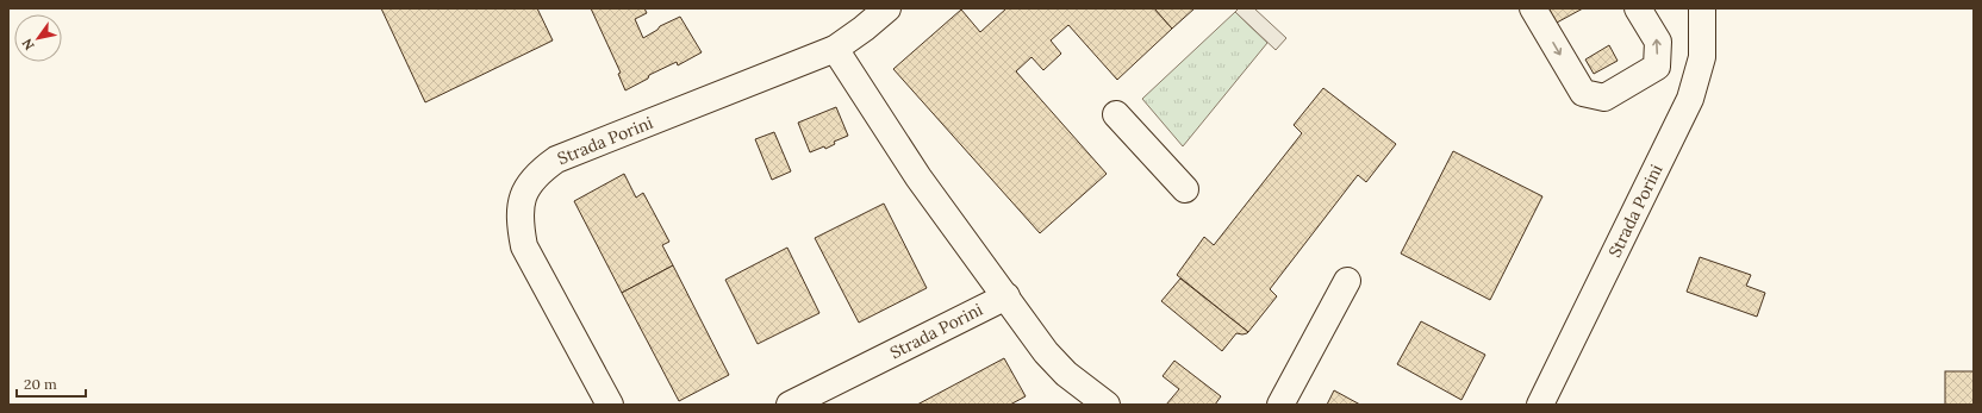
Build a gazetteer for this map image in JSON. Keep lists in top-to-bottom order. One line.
{"streets":{"street":["Strada Porini"]},"scale_bar":"20 m","north":"bottom left"}
